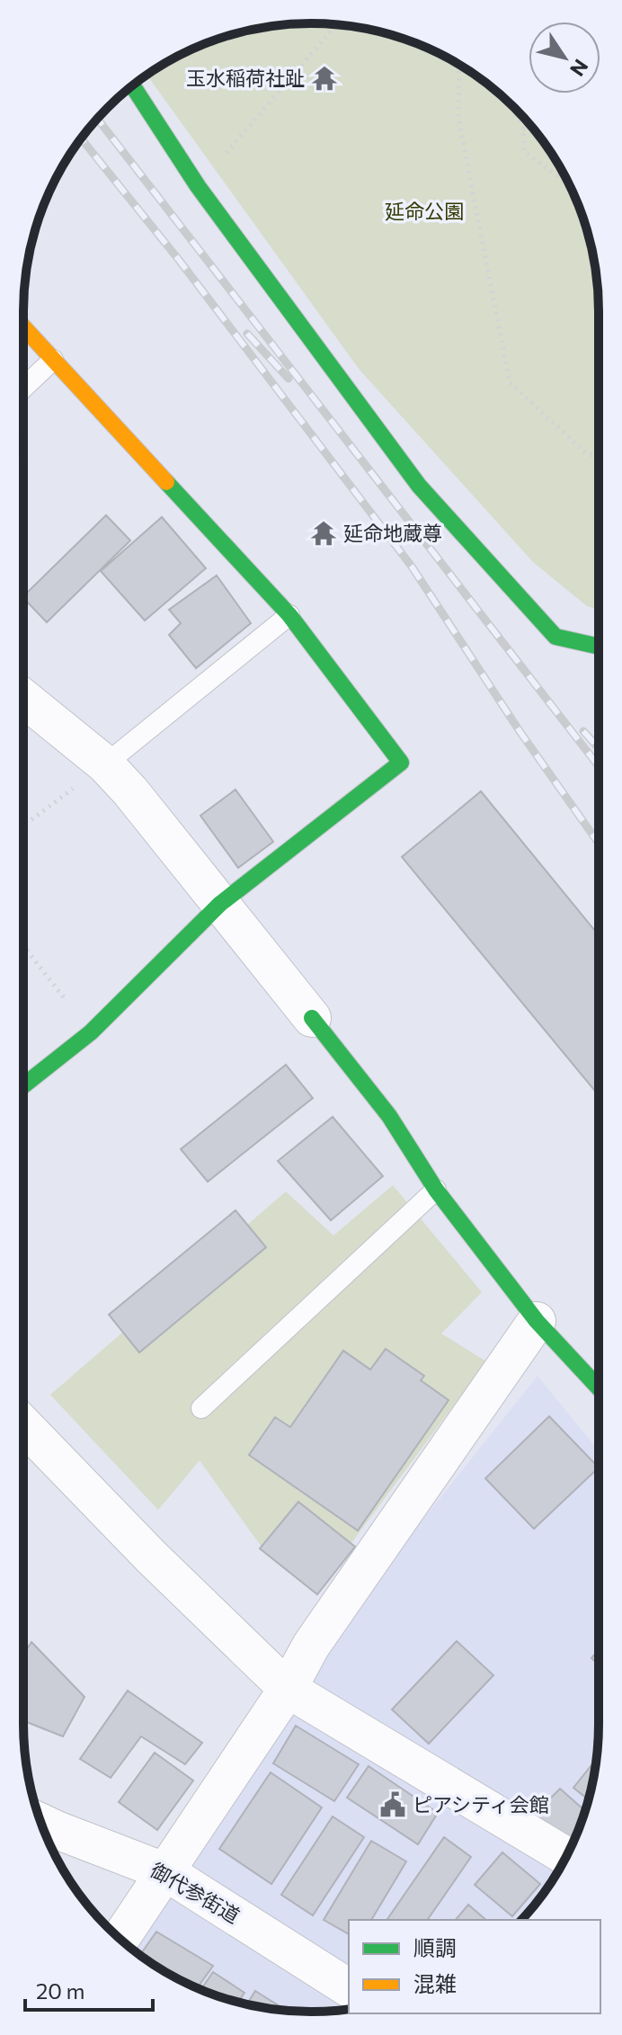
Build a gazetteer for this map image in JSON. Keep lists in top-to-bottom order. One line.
{"streets":{"street":["御代参街道"]},"parks":["延命公園"],"places":{"temple":["玉水稲荷社趾","延命地蔵尊"],"public building":["ピアシティ会館"]},"legend":["順調","混雑"],"scale_bar":"20 m","north":"bottom right"}
